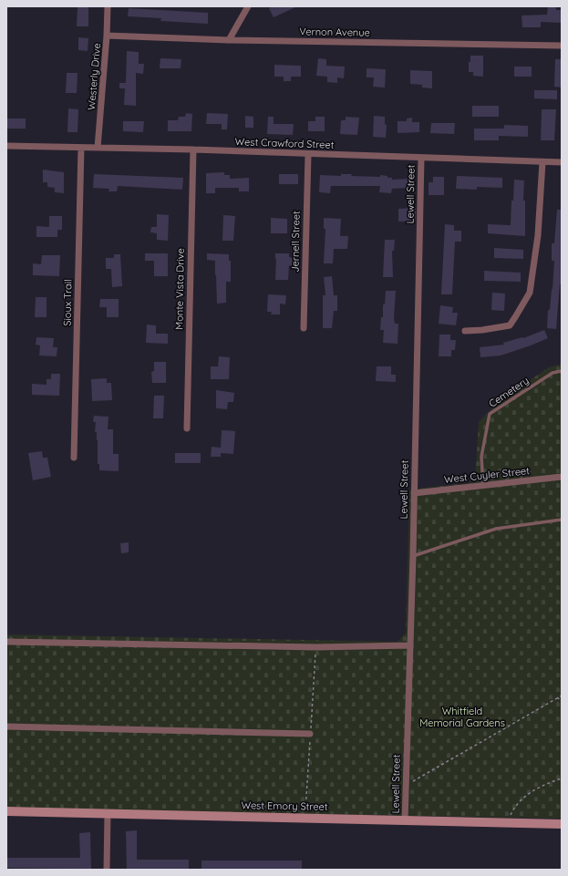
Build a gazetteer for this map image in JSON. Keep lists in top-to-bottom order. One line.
{"streets":{"street":["Vernon Avenue","Westerly Drive","West Crawford Street","Lewell Street","Jernell Street","Monte Vista Drive","Sioux Trail","West Cuyler Street","West Emory Street"],"lane":["Cemetery"]},"crossings":[["Vernon Avenue","Westerly Drive"],["Westerly Drive","West Crawford Street"],["West Crawford Street","Lewell Street"],["West Crawford Street","Jernell Street"],["West Crawford Street","Monte Vista Drive"],["West Crawford Street","Sioux Trail"],["Lewell Street","West Cuyler Street"],["Lewell Street","West Emory Street"],["Cemetery","West Cuyler Street"]],"parks":["Whitfield Memorial Gardens"]}
